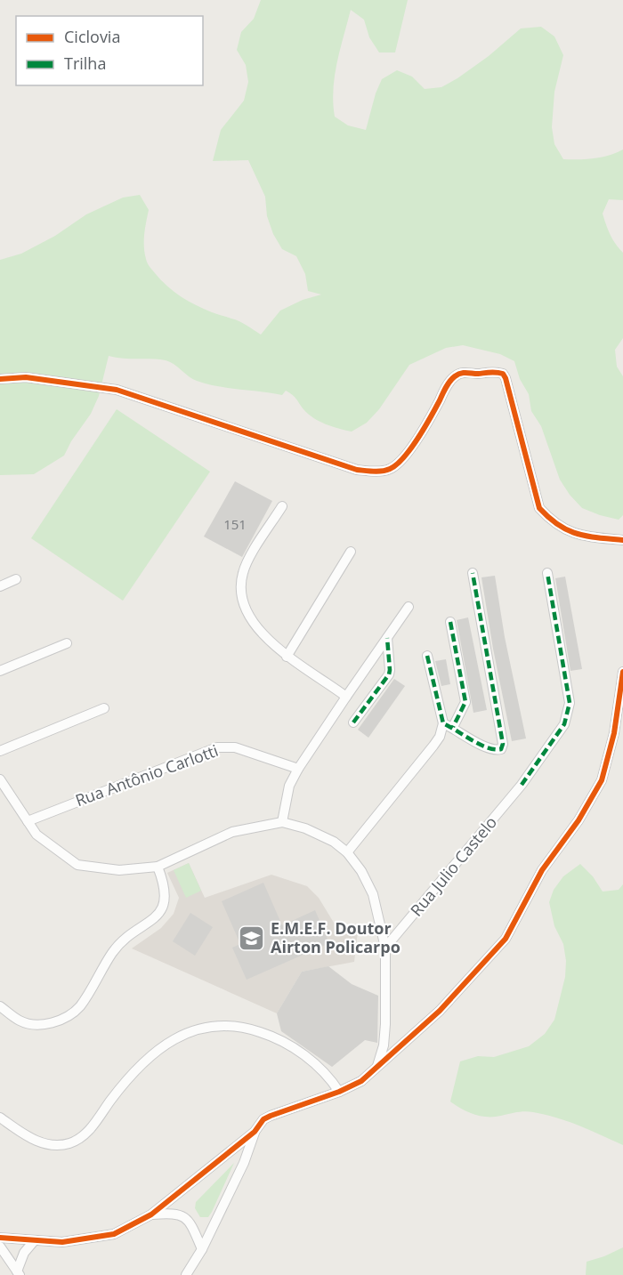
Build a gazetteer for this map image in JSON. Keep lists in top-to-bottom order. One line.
{"streets":{"street":["Rua Antônio Carlotti","Rua Julio Castelo"]},"places":{"school or university":["E.M.E.F. Doutor Airton Policarpo"]},"house_numbers":["151"],"legend":["Ciclovia","Trilha"]}
